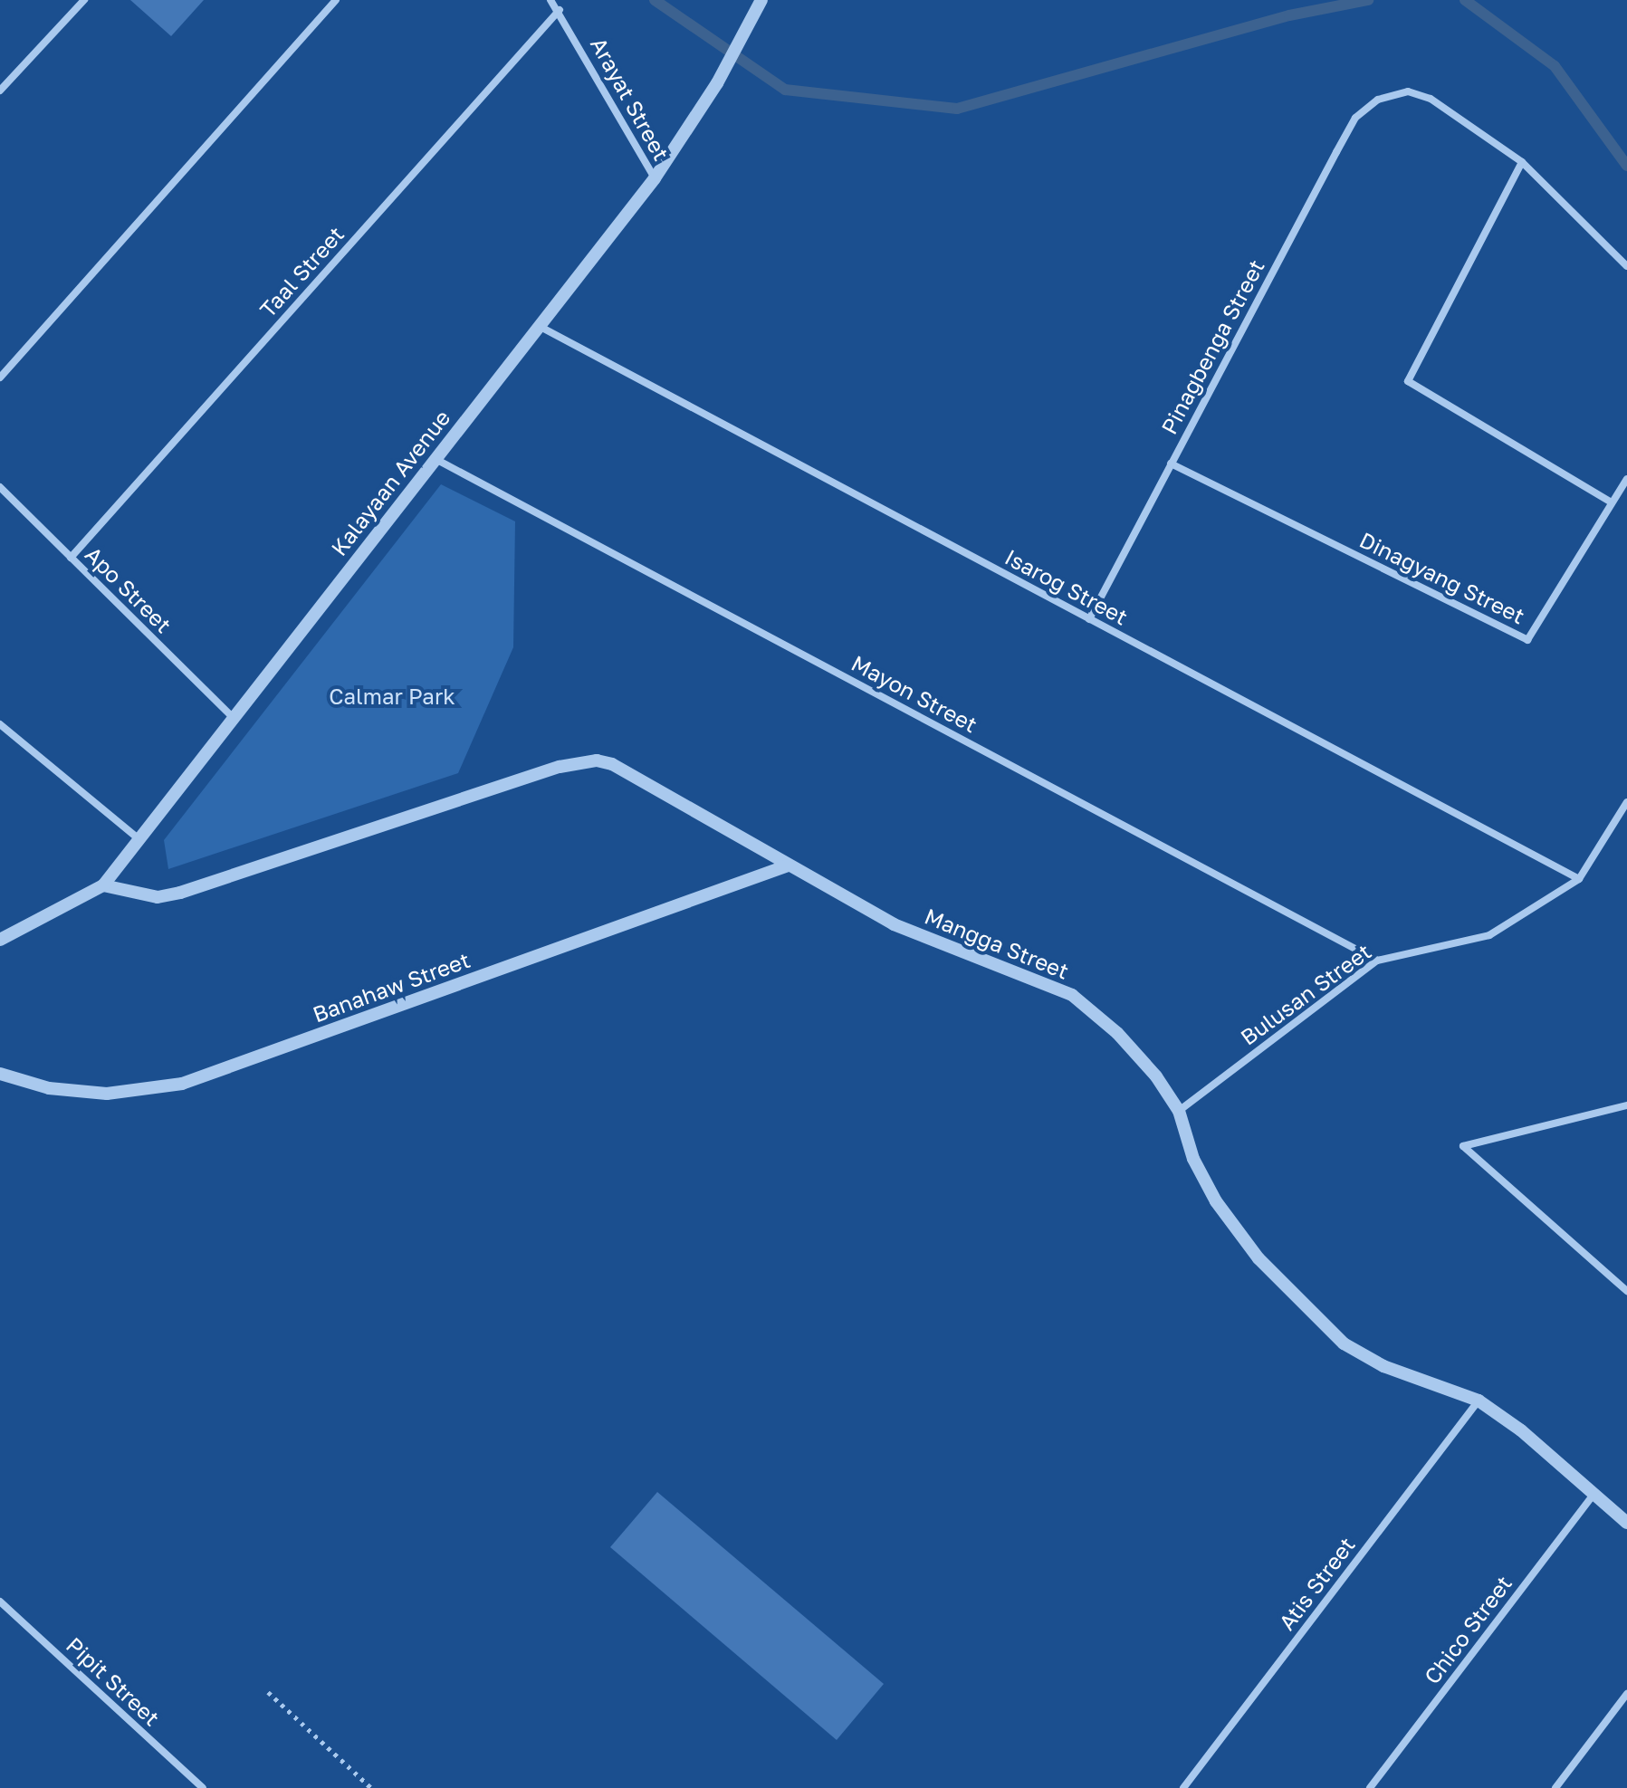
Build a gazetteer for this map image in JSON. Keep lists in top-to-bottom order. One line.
{"streets":{"street":["Arayat Street","Taal Street","Pinagbenga Street","Kalayaan Avenue","Dinagyang Street","Isarog Street","Apo Street","Mayon Street","Mangga Street","Banahaw Street","Bulusan Street","Atis Street","Chico Street","Pipit Street"]},"crossings":[["Arayat Street","Taal Street"],["Arayat Street","Kalayaan Avenue"],["Taal Street","Apo Street"],["Pinagbenga Street","Dinagyang Street"],["Pinagbenga Street","Isarog Street"],["Kalayaan Avenue","Isarog Street"],["Kalayaan Avenue","Apo Street"],["Kalayaan Avenue","Mayon Street"],["Kalayaan Avenue","Mangga Street"],["Isarog Street","Bulusan Street"],["Mayon Street","Bulusan Street"],["Mangga Street","Banahaw Street"],["Mangga Street","Bulusan Street"],["Mangga Street","Atis Street"],["Mangga Street","Chico Street"]],"parks":["Calmar Park"]}
